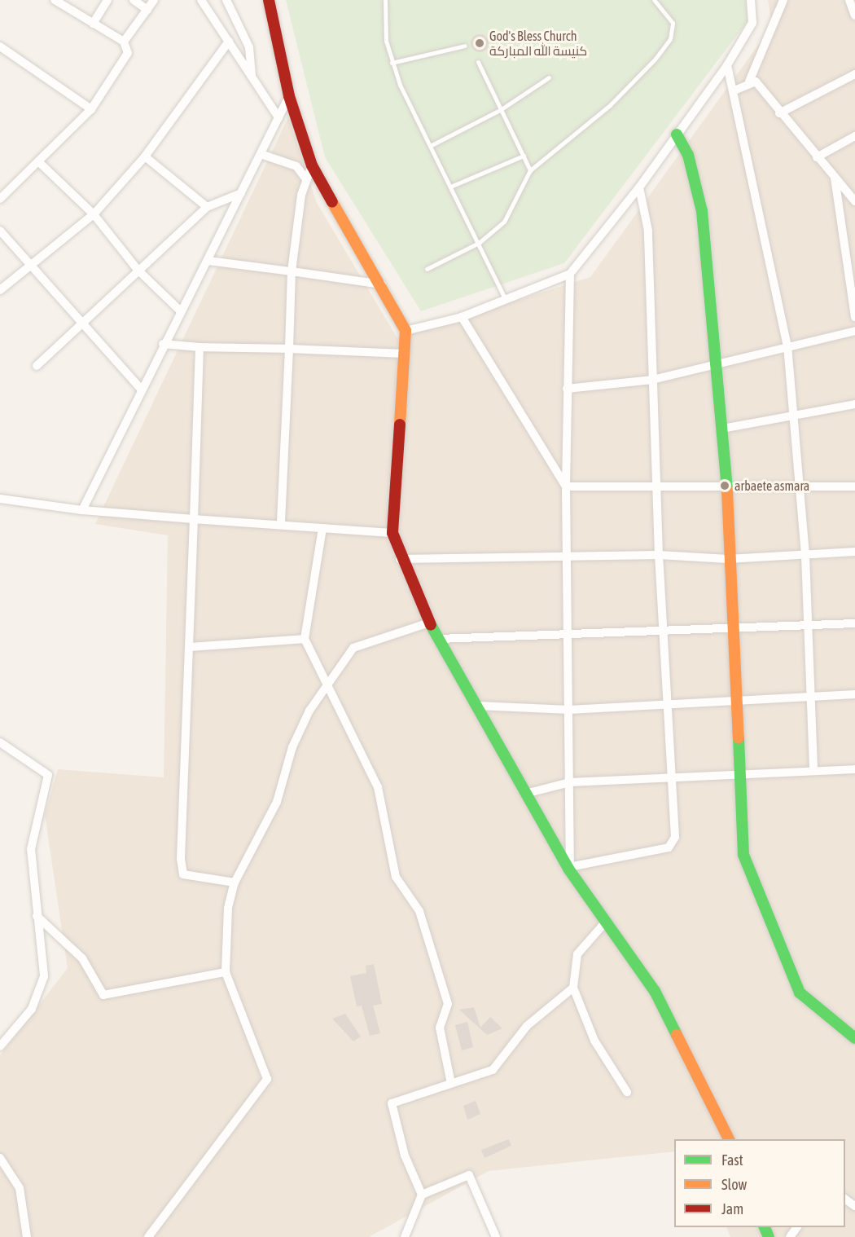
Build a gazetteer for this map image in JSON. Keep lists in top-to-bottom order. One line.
{"places":["God's Bless Church كنيسة الله المباركة","arbaete asmara"],"legend":["Fast","Slow","Jam"]}
